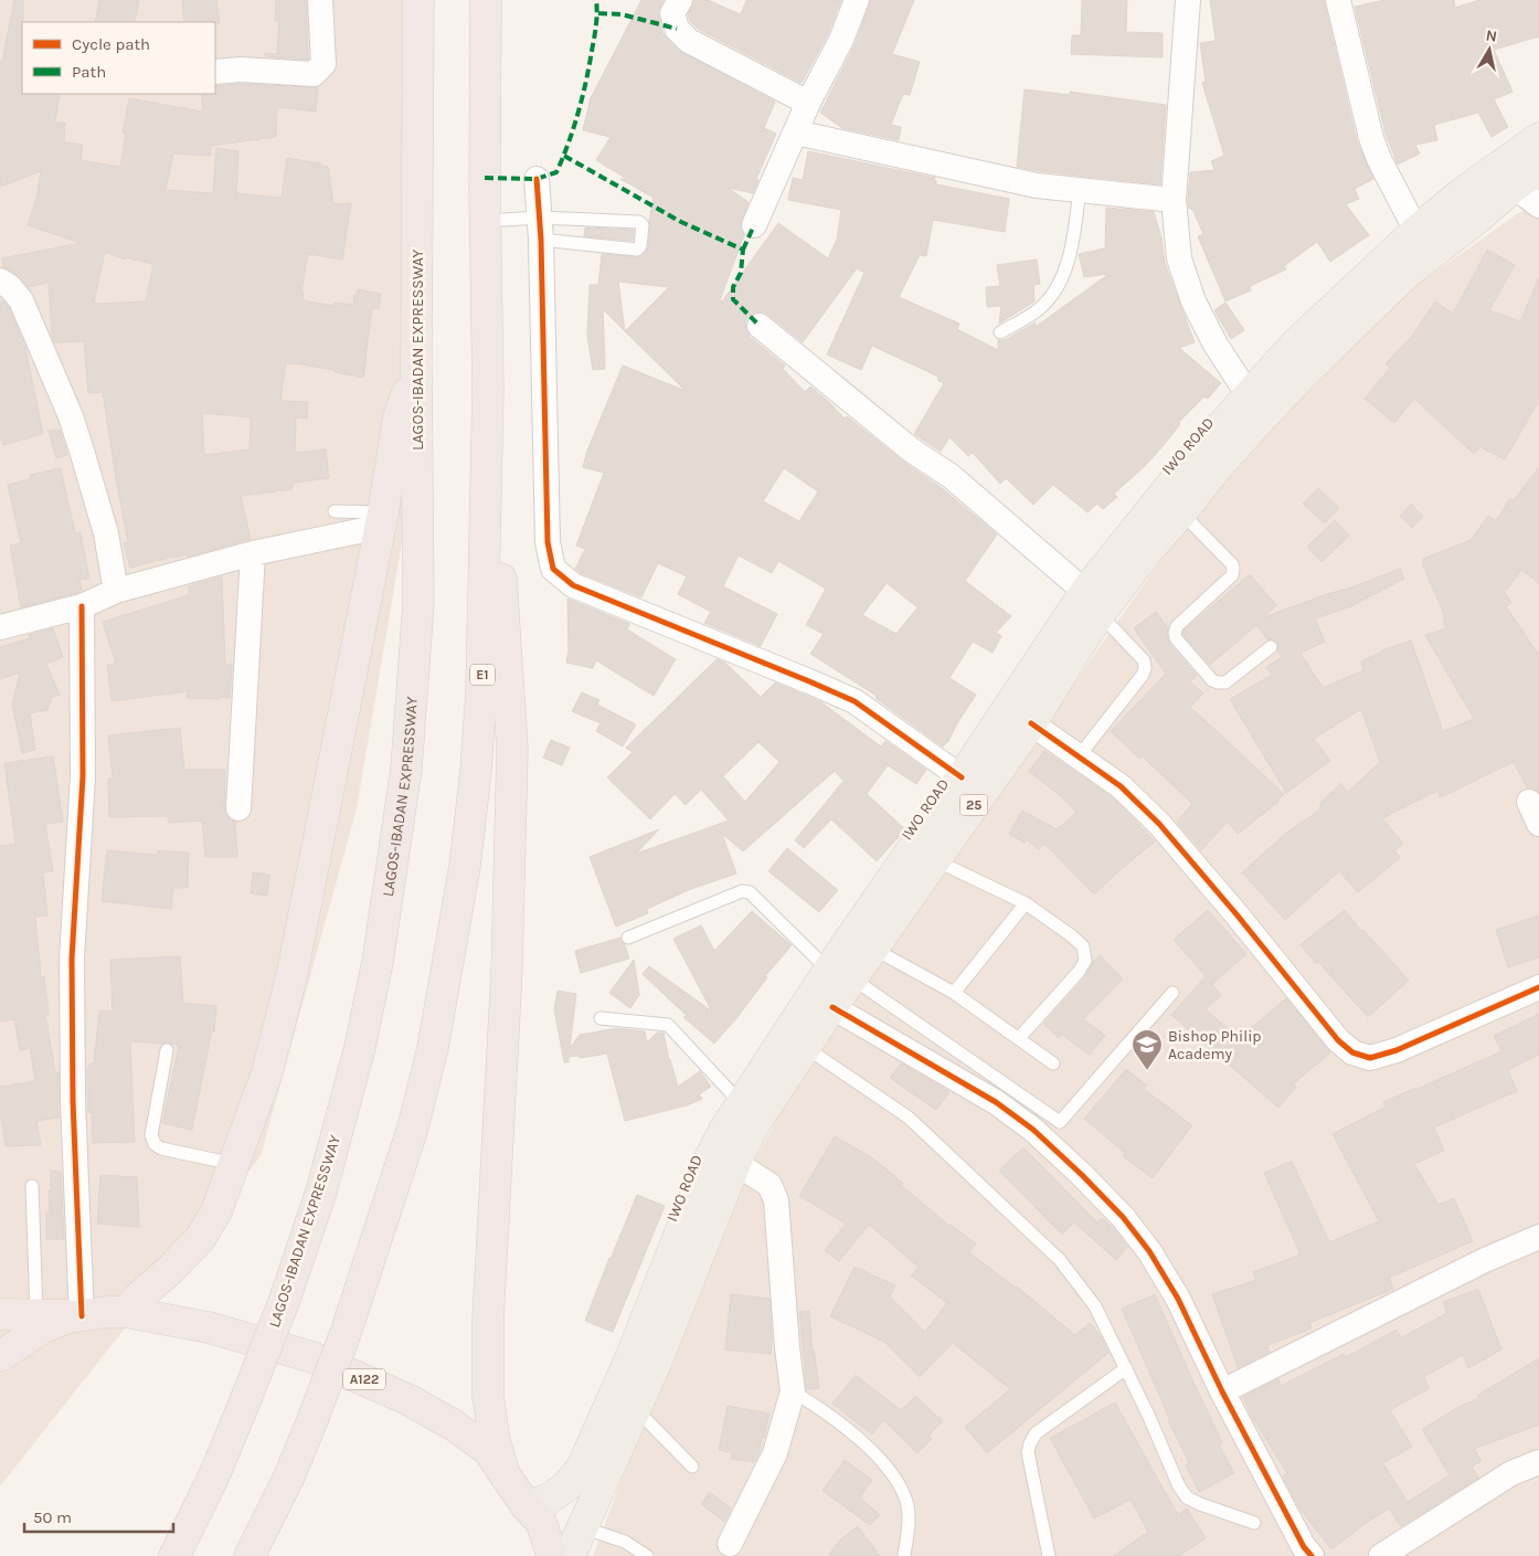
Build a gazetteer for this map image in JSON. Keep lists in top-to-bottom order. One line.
{"streets":{"highway":["LAGOS-IBADAN EXPRESSWAY","E1","A122"],"main road":["IWO ROAD","25"]},"crossings":[["IWO ROAD","A122"]],"places":{"school or university":["Bishop Philip Academy"]},"legend":["Cycle path","Path"],"scale_bar":"50 m","north":"top"}
